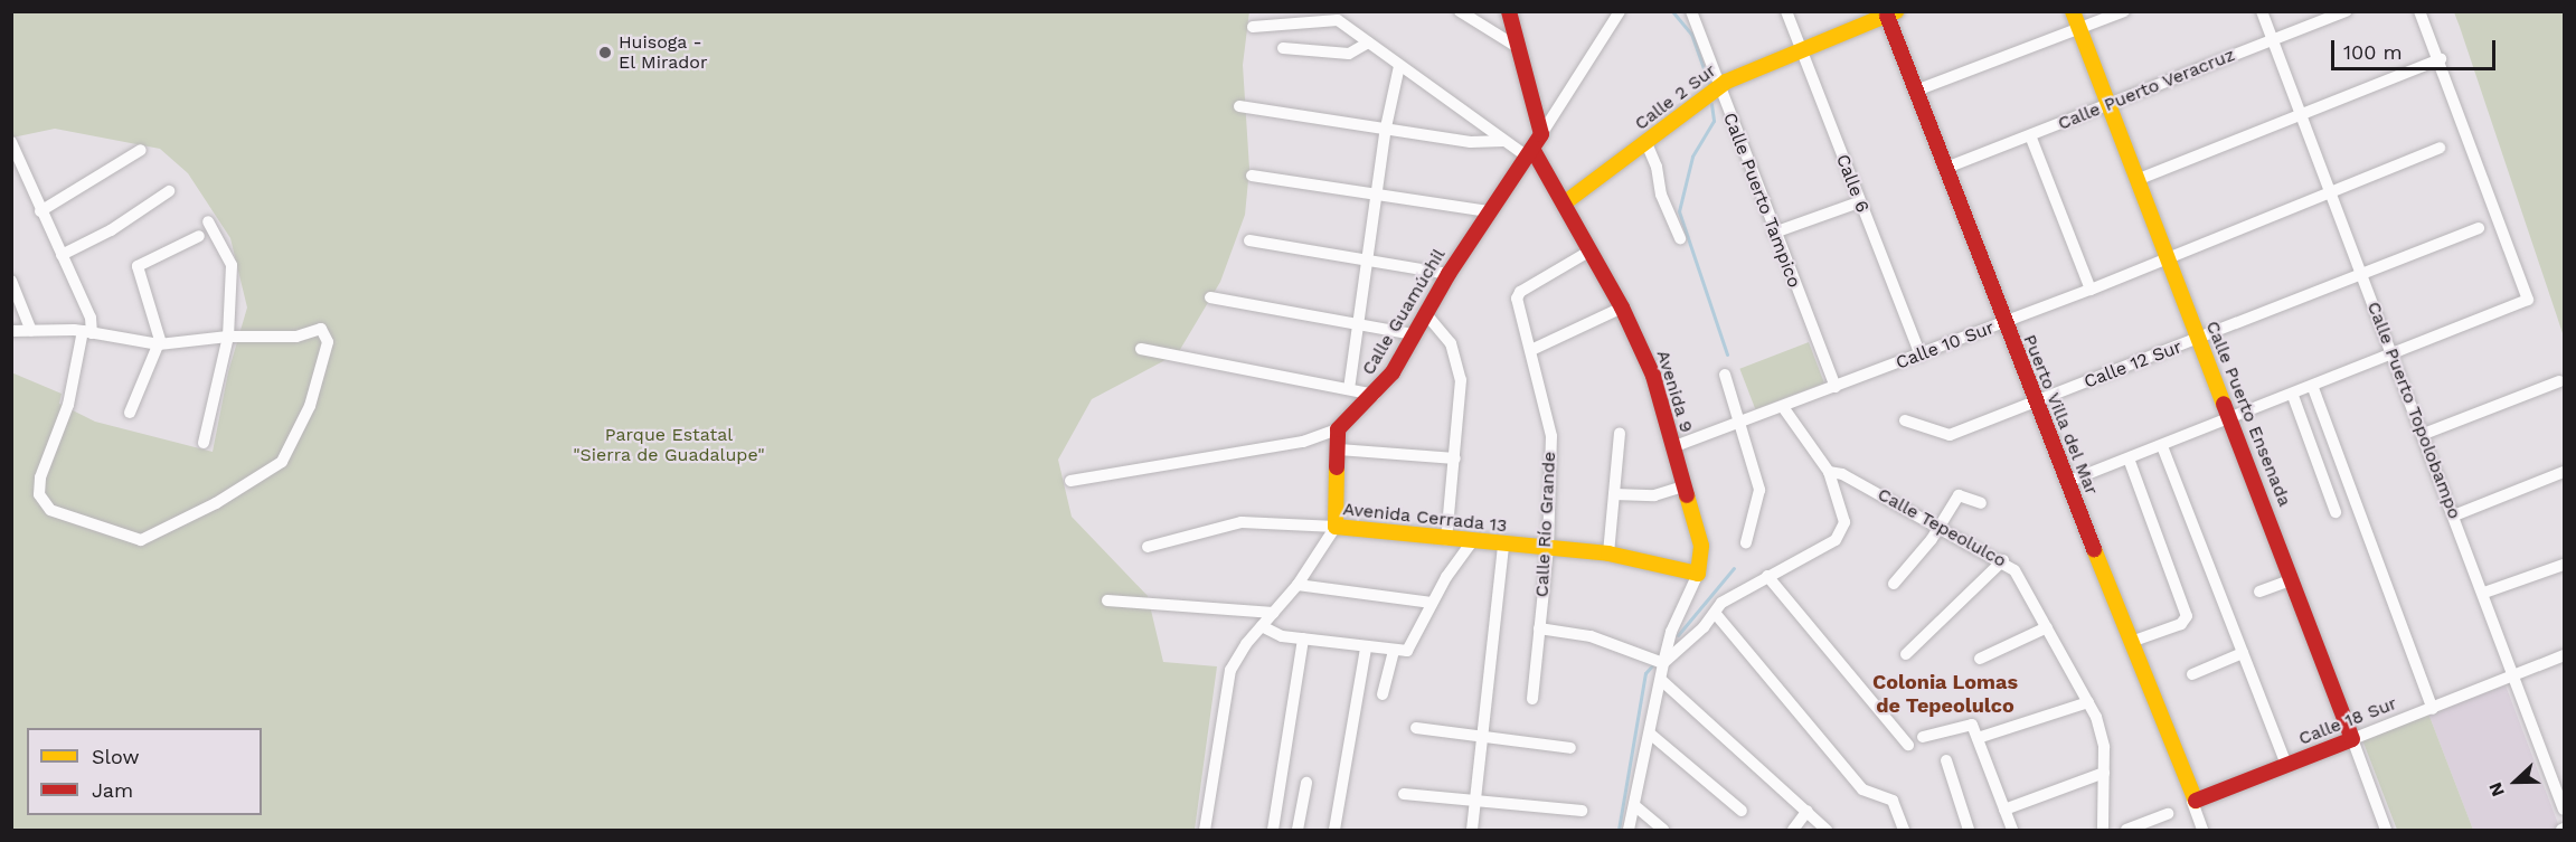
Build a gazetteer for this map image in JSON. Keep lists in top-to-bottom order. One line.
{"streets":{"street":["Calle Puerto Veracruz","Calle 2 Sur","Calle 6","Calle Puerto Tampico","Calle Guamúchil","Calle 10 Sur","Calle 12 Sur","Avenida 9","Calle Puerto Topolobampo","Calle Puerto Ensenada","Puerto Villa del Mar","Avenida Cerrada 13","Calle Río Grande","Calle Tepeolulco","Calle 18 Sur"]},"crossings":[["Calle Puerto Veracruz","Calle Puerto Topolobampo"],["Calle Puerto Veracruz","Calle Puerto Ensenada"],["Calle Puerto Veracruz","Puerto Villa del Mar"],["Calle 2 Sur","Calle 6"],["Calle 2 Sur","Calle Puerto Tampico"],["Calle 2 Sur","Avenida 9"],["Calle 2 Sur","Puerto Villa del Mar"],["Calle 6","Calle 10 Sur"],["Calle Puerto Tampico","Calle 10 Sur"],["Calle Guamúchil","Avenida 9"],["Calle 10 Sur","Avenida 9"],["Calle 10 Sur","Calle Puerto Topolobampo"],["Calle 10 Sur","Calle Puerto Ensenada"],["Calle 10 Sur","Puerto Villa del Mar"],["Calle 12 Sur","Calle Puerto Topolobampo"],["Calle 12 Sur","Calle Puerto Ensenada"],["Calle 12 Sur","Puerto Villa del Mar"],["Avenida 9","Avenida Cerrada 13"],["Avenida 9","Calle Río Grande"],["Calle Puerto Topolobampo","Calle 18 Sur"],["Calle Puerto Ensenada","Calle 18 Sur"],["Puerto Villa del Mar","Calle 18 Sur"],["Avenida Cerrada 13","Calle Río Grande"]],"districts":["Colonia Lomas de Tepeolulco"],"parks":["Parque Estatal \"Sierra de Guadalupe\""],"places":["Huisoga - El Mirador"],"legend":["Slow","Jam"],"scale_bar":"100 m","north":"left"}
